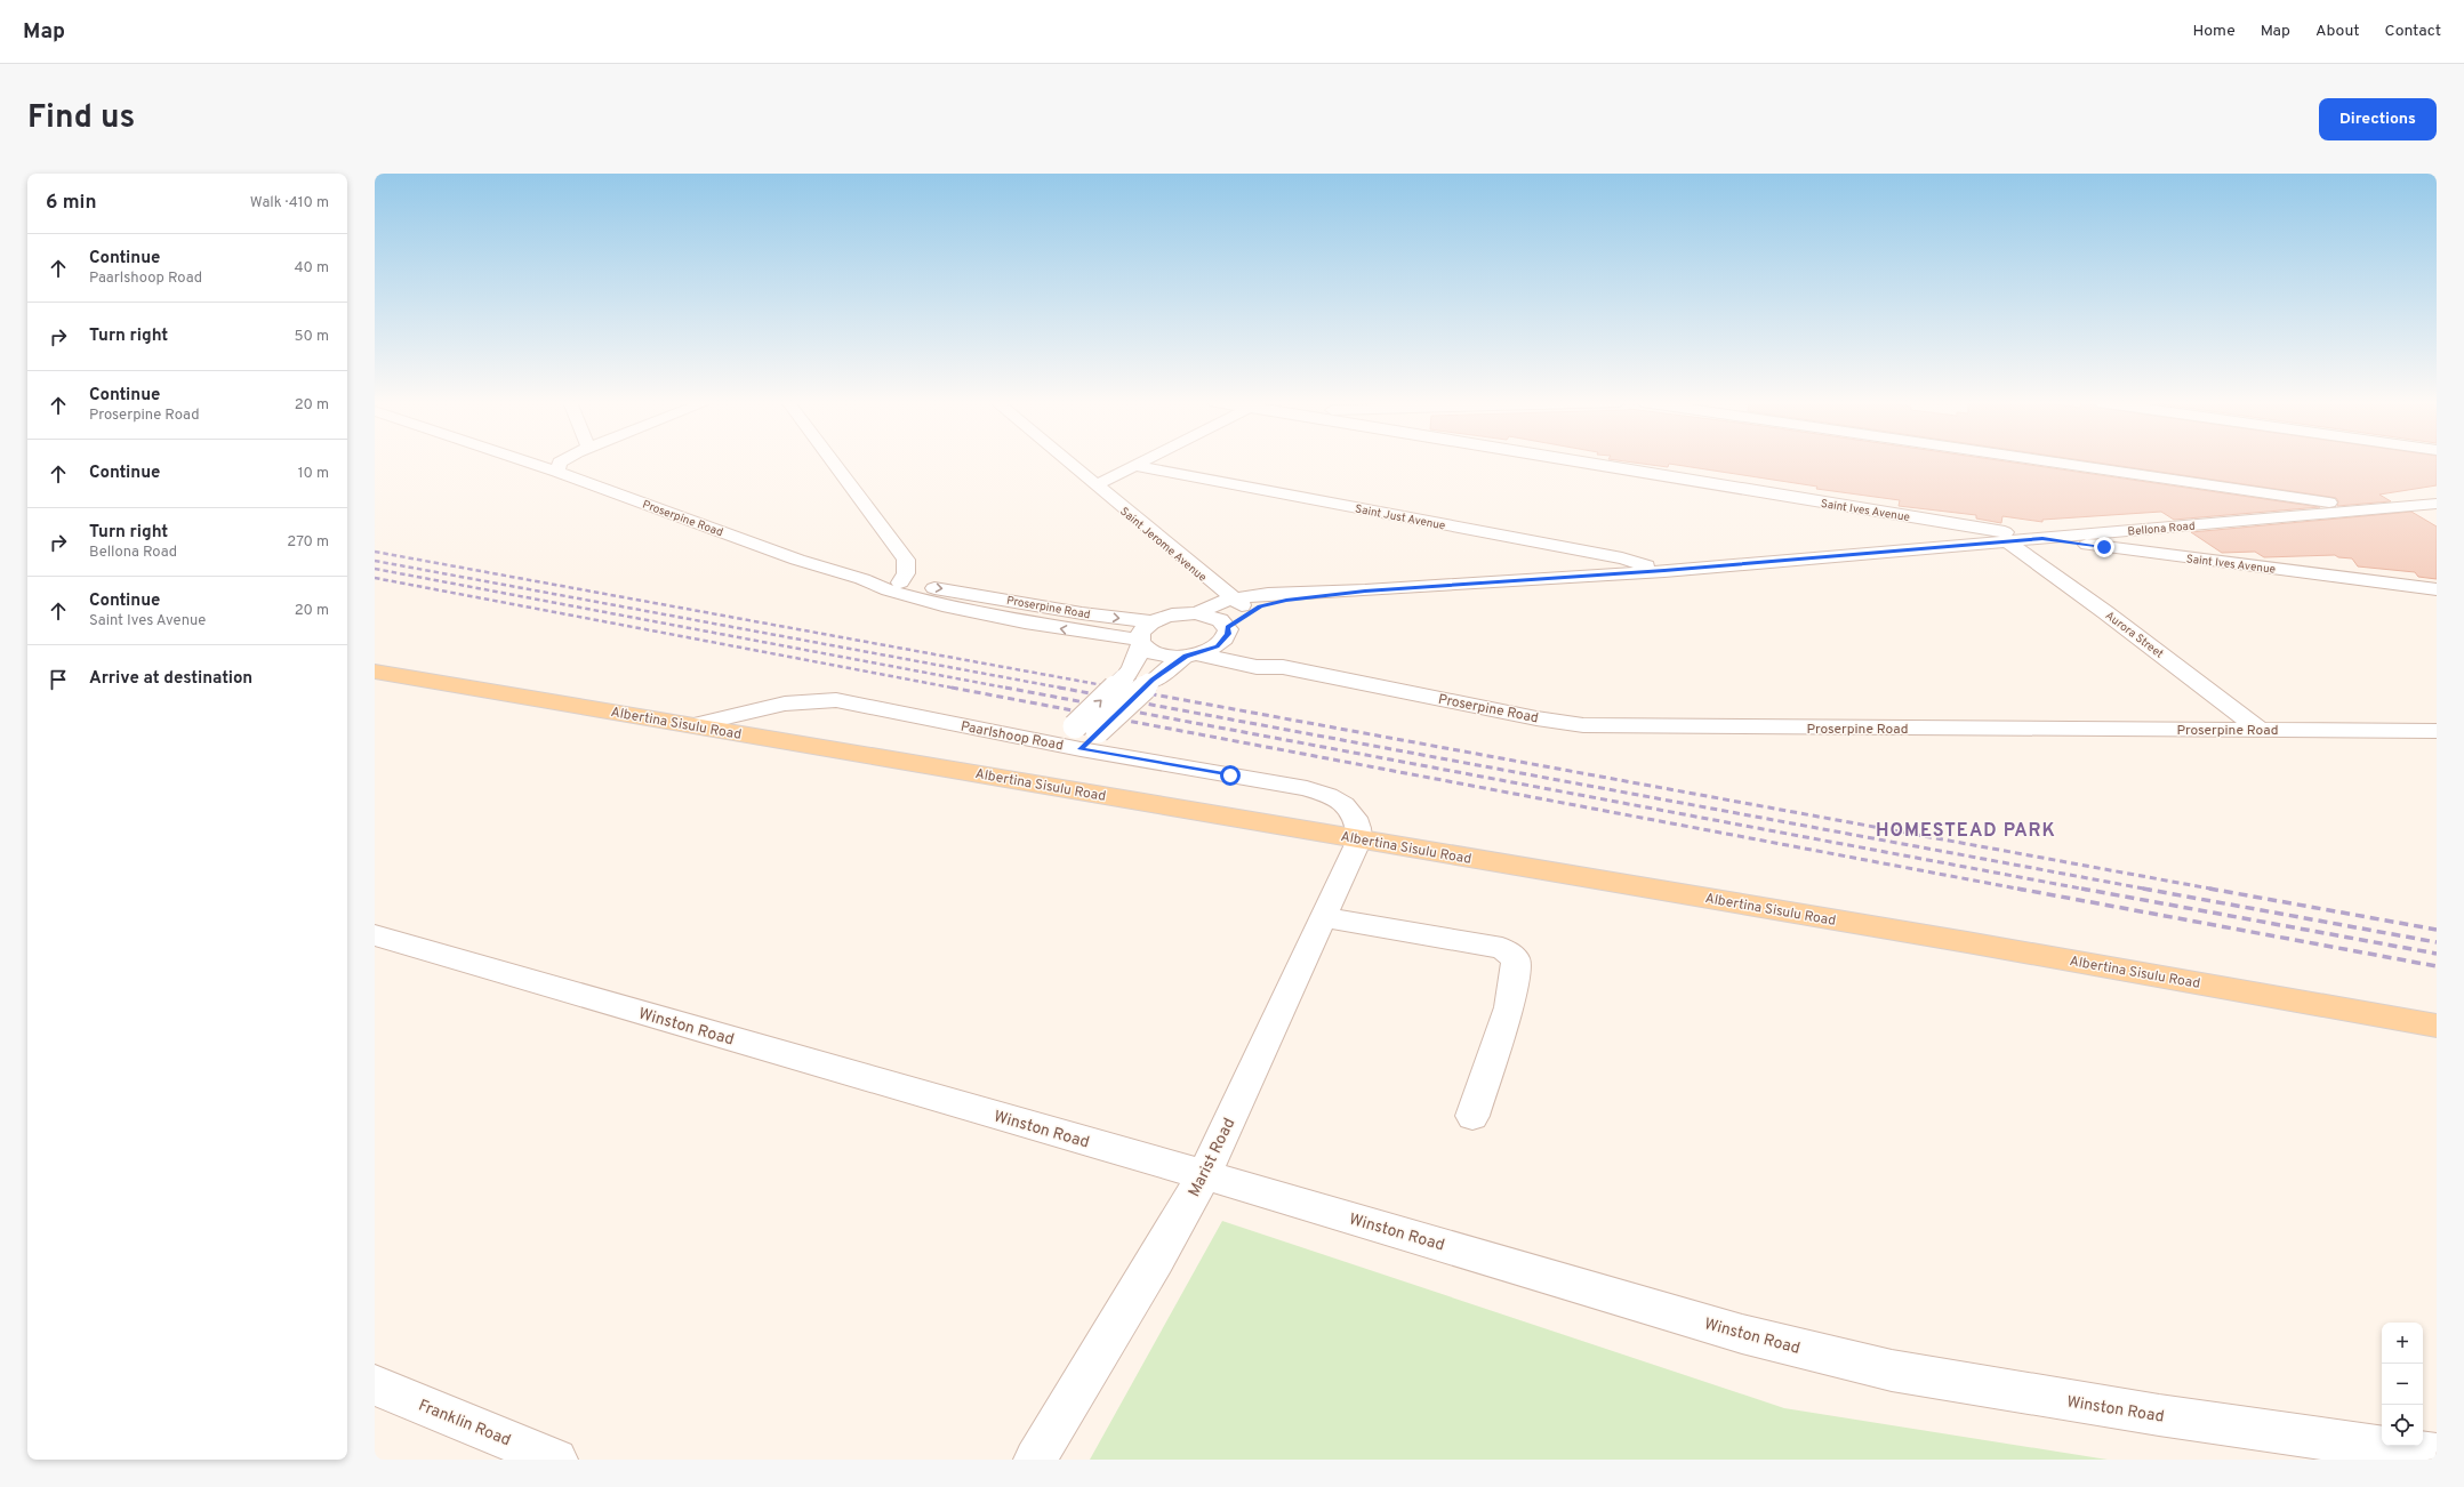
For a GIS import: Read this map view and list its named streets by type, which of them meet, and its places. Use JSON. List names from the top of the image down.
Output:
{
  "streets": {
    "main road": ["Albertina Sisulu Road"],
    "street": [
      "Saint Ives Avenue",
      "Saint Just Avenue",
      "Proserpine Road",
      "Bellona Road",
      "Saint Jerome Avenue",
      "Aurora Street",
      "Paarlshoop Road",
      "Winston Road",
      "Marist Road",
      "Franklin Road"
    ]
  },
  "crossings": [
    ["Saint Ives Avenue", "Bellona Road"],
    ["Saint Just Avenue", "Bellona Road"],
    ["Proserpine Road", "Bellona Road"],
    ["Proserpine Road", "Aurora Street"],
    ["Bellona Road", "Saint Jerome Avenue"],
    ["Bellona Road", "Aurora Street"],
    ["Albertina Sisulu Road", "Paarlshoop Road"],
    ["Albertina Sisulu Road", "Marist Road"],
    ["Paarlshoop Road", "Marist Road"],
    ["Winston Road", "Marist Road"]
  ],
  "districts": ["HOMESTEAD PARK"],
  "page": {
    "header": "Map",
    "nav": [
      "Home",
      "Map",
      "About",
      "Contact"
    ],
    "title": "Find us",
    "buttons": "Directions",
    "heading": ["6 min", "Walk · 410 m"],
    "list": [
      ["Continue", "Paarlshoop Road", "40 m"],
      ["Turn right", "50 m"],
      ["Continue", "Proserpine Road", "20 m"],
      ["Continue", "10 m"],
      ["Turn right", "Bellona Road", "270 m"],
      ["Continue", "Saint Ives Avenue", "20 m"],
      "Arrive at destination"
    ],
    "map_buttons": ["+", "−"]
  }
}
